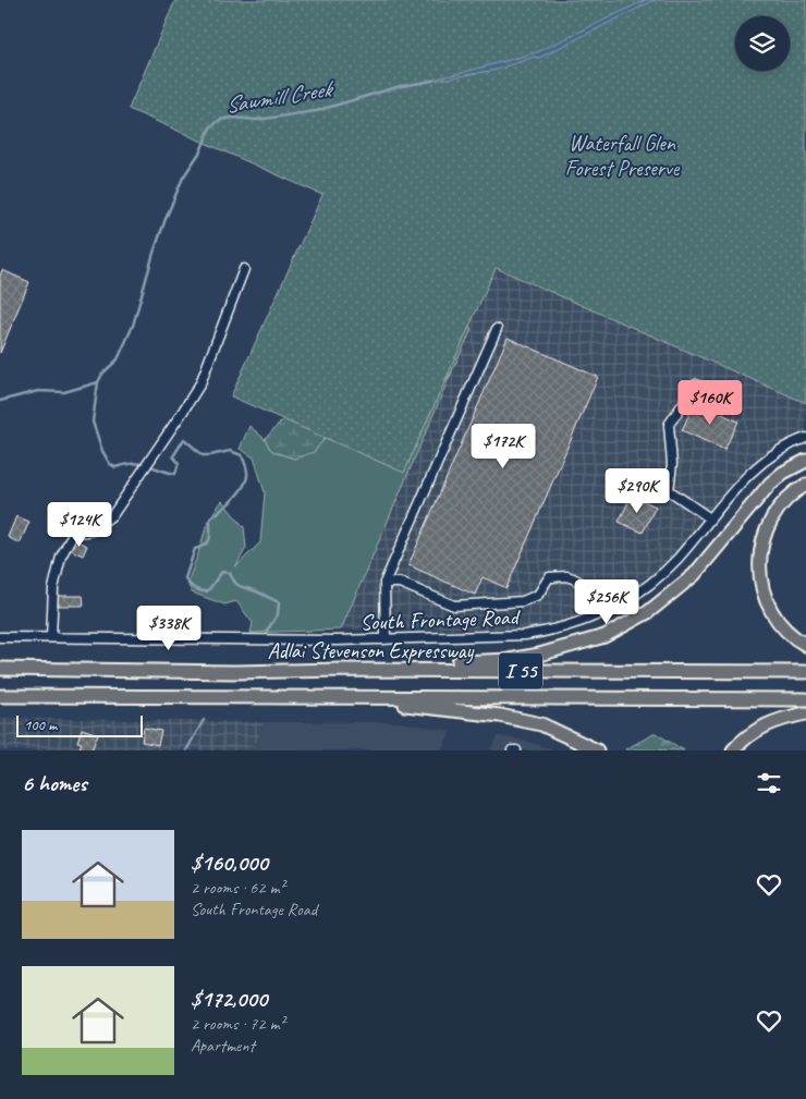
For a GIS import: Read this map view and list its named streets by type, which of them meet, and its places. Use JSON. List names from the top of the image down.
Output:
{
  "streets": {
    "highway": ["Adlai Stevenson Expressway", "I 55"],
    "street": ["South Frontage Road"]
  },
  "water": ["Sawmill Creek"],
  "parks": ["Waterfall Glen Forest Preserve"],
  "scale_bar": "100 m",
  "page": {
    "price": [
      "$160K",
      "$172K",
      "$290K",
      "$124K",
      "$256K",
      "$338K"
    ],
    "scale": "100 m",
    "heading": "6 homes",
    "list": [
      {
        "name": "$160,000",
        "note": "2 rooms · 62 m² · South Frontage Road"
      },
      {
        "name": "$172,000",
        "note": "2 rooms · 72 m² · Apartment"
      }
    ]
  }
}
